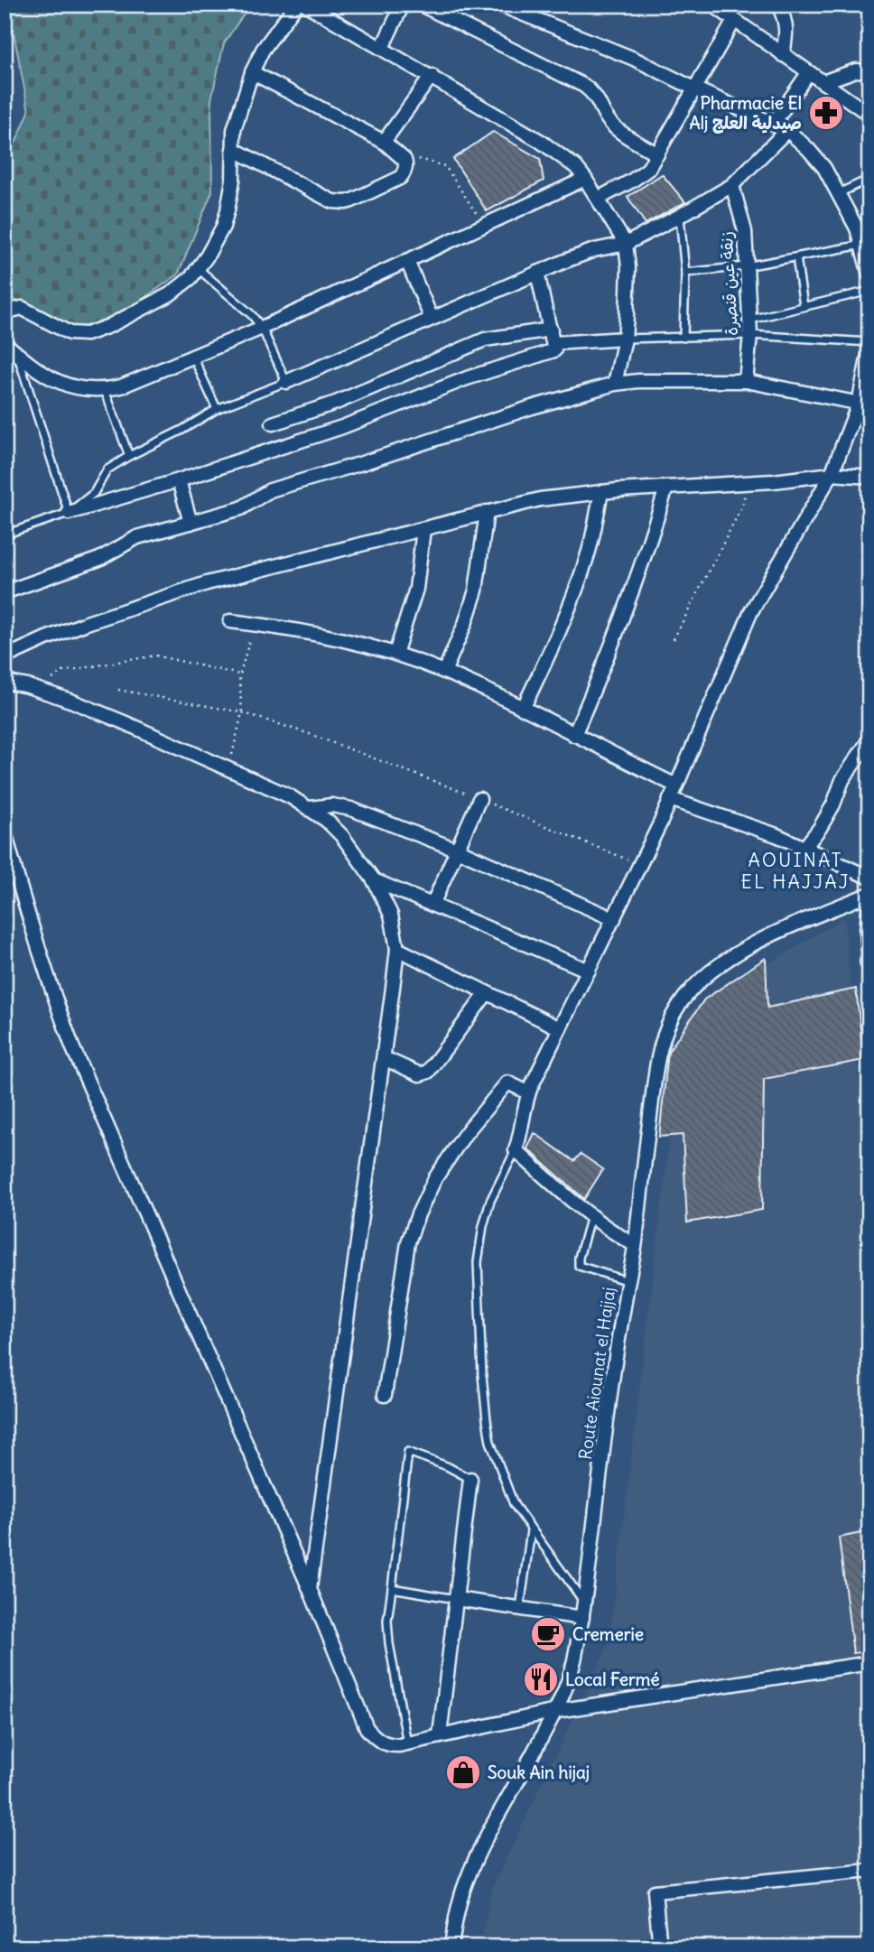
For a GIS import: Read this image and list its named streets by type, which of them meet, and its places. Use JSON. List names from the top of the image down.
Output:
{
  "streets": {
    "street": ["زنقة عين قنصرة", "Route Aiounat el Hajjaj"]
  },
  "districts": ["AOUINAT EL HAJJAJ"],
  "places": {
    "pharmacy": ["Pharmacie El Alj صيدلية العلج"],
    "cafe": ["Cremerie"],
    "restaurant": ["Local Fermé"],
    "shop": ["Souk Ain hijaj"]
  }
}
